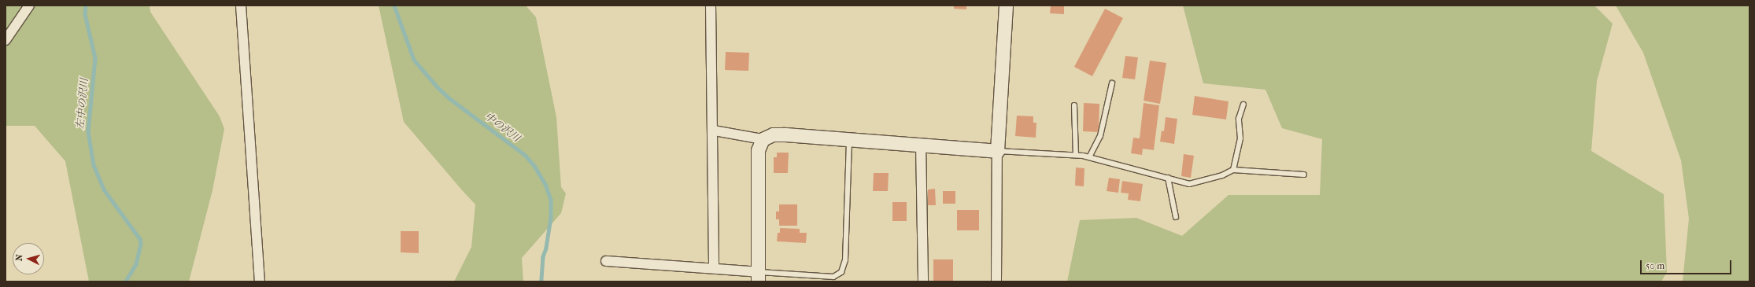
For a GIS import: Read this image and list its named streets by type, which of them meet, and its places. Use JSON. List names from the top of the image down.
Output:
{
  "water": ["左中の沢川", "中の沢川"],
  "scale_bar": "50 m",
  "north": "left"
}
